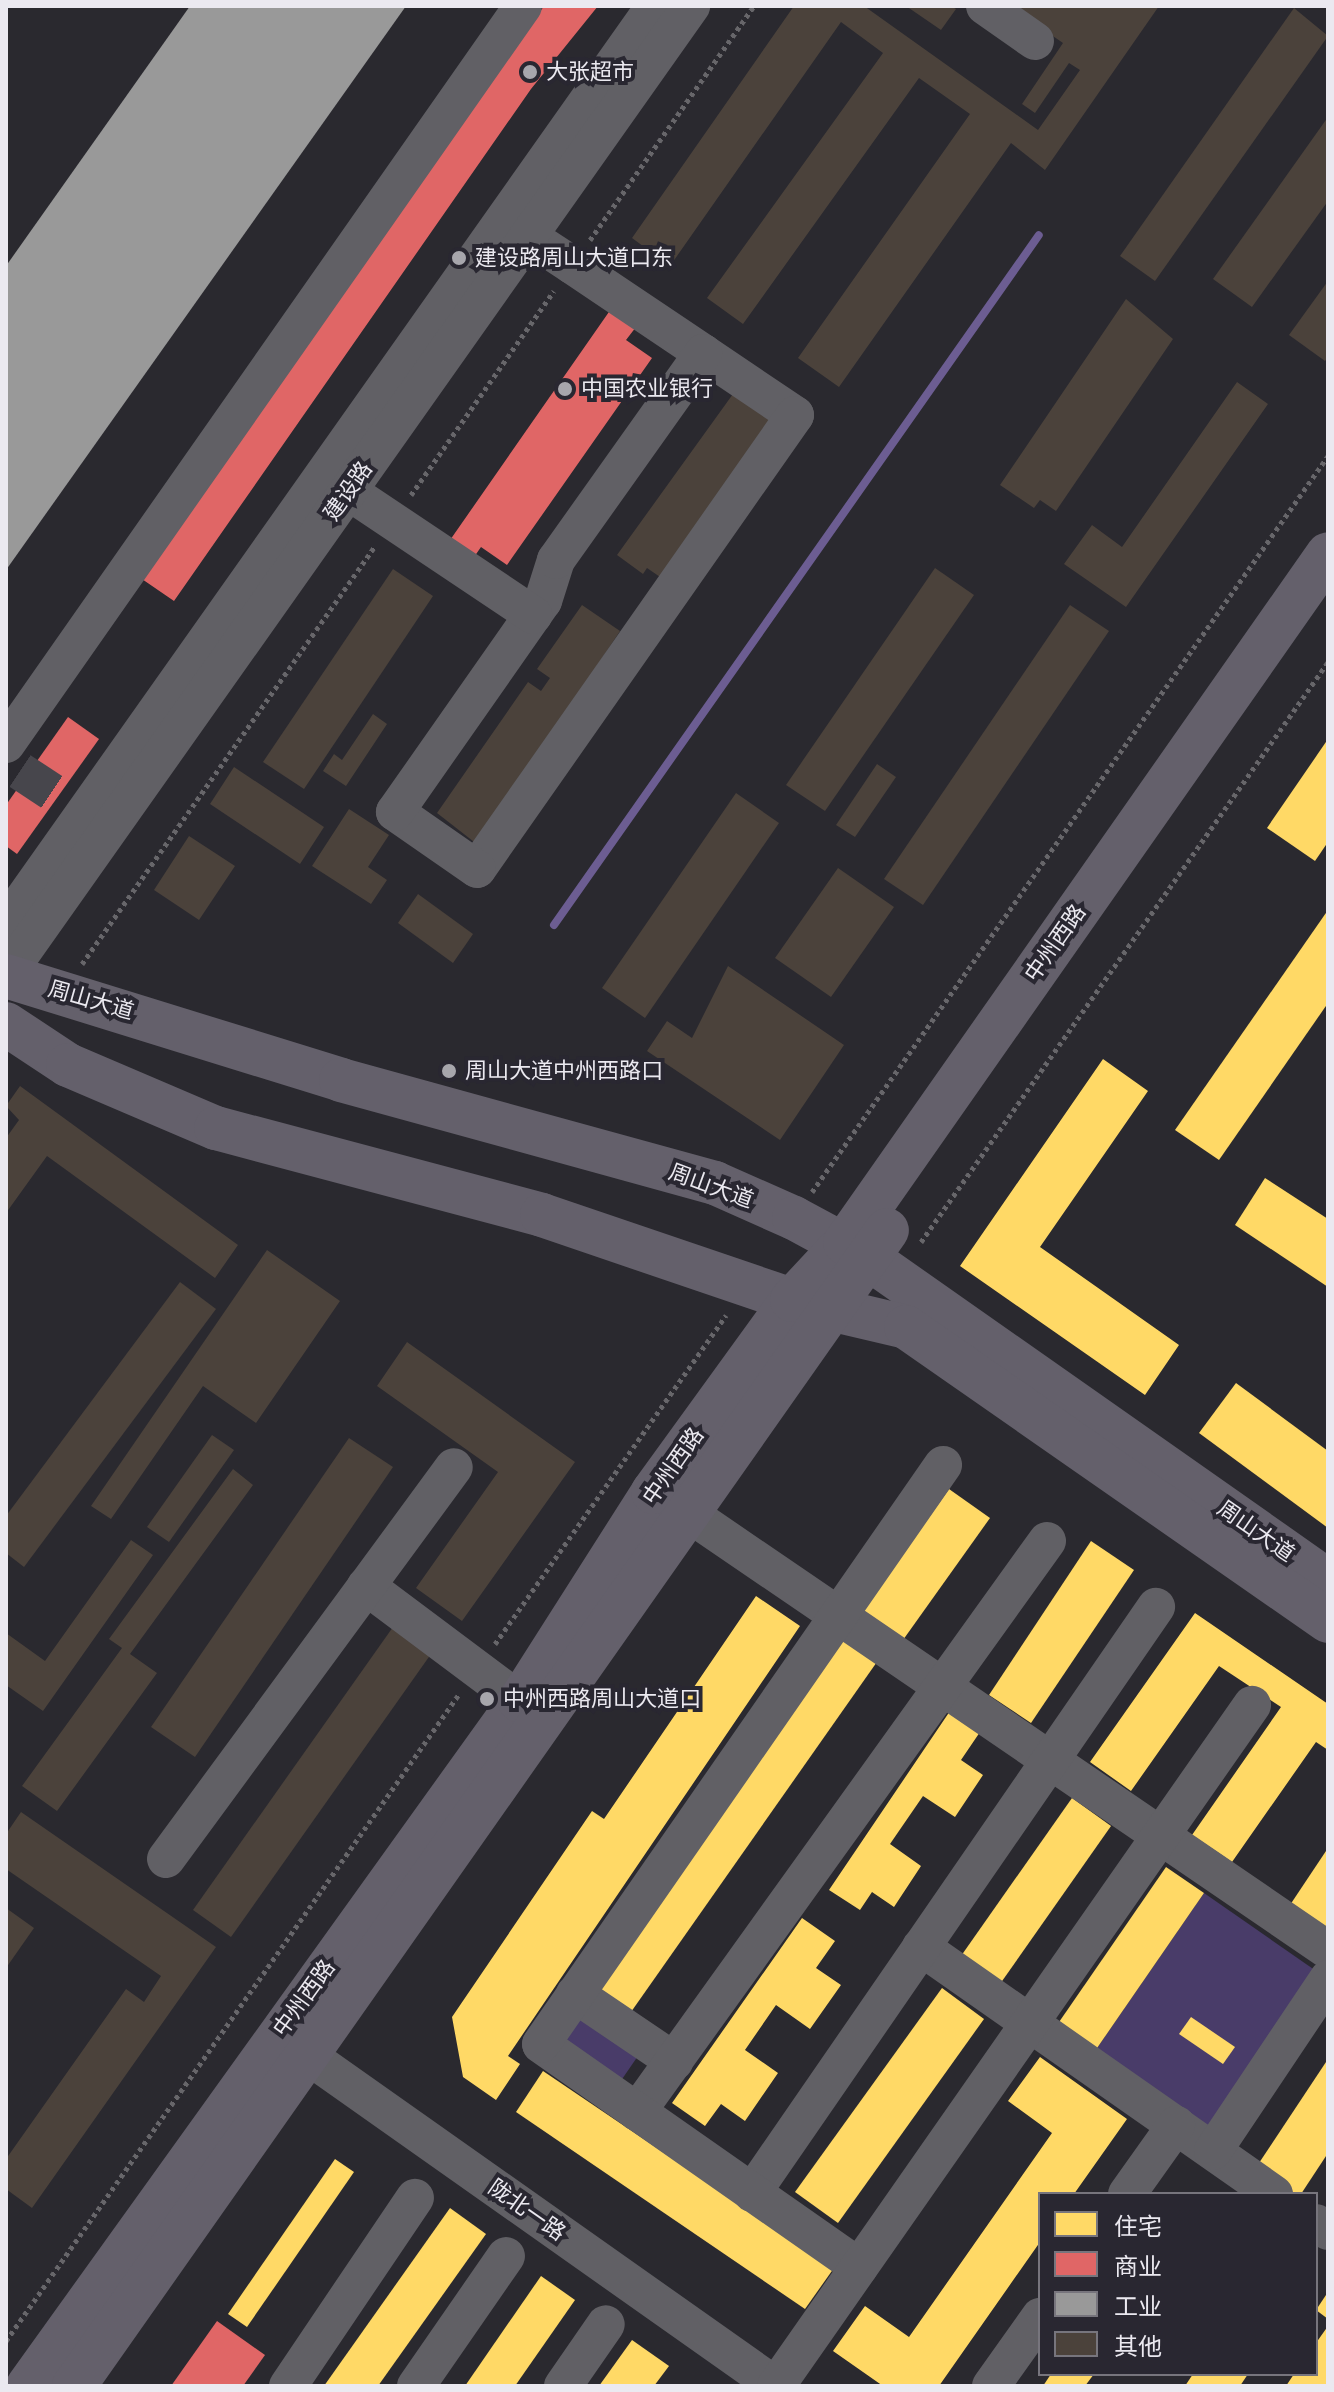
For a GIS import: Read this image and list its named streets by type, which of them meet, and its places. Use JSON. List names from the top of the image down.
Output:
{
  "streets": {
    "main road": ["中州西路", "周山大道"],
    "street": ["建设路", "陇北一路"]
  },
  "crossings": [
    ["建设路", "周山大道"],
    ["中州西路", "周山大道"],
    ["中州西路", "陇北一路"]
  ],
  "places": [
    "大张超市",
    "建设路周山大道口东",
    "中国农业银行",
    "周山大道中州西路口",
    "中州西路周山大道口"
  ],
  "legend": [
    "住宅",
    "商业",
    "工业",
    "其他"
  ]
}
